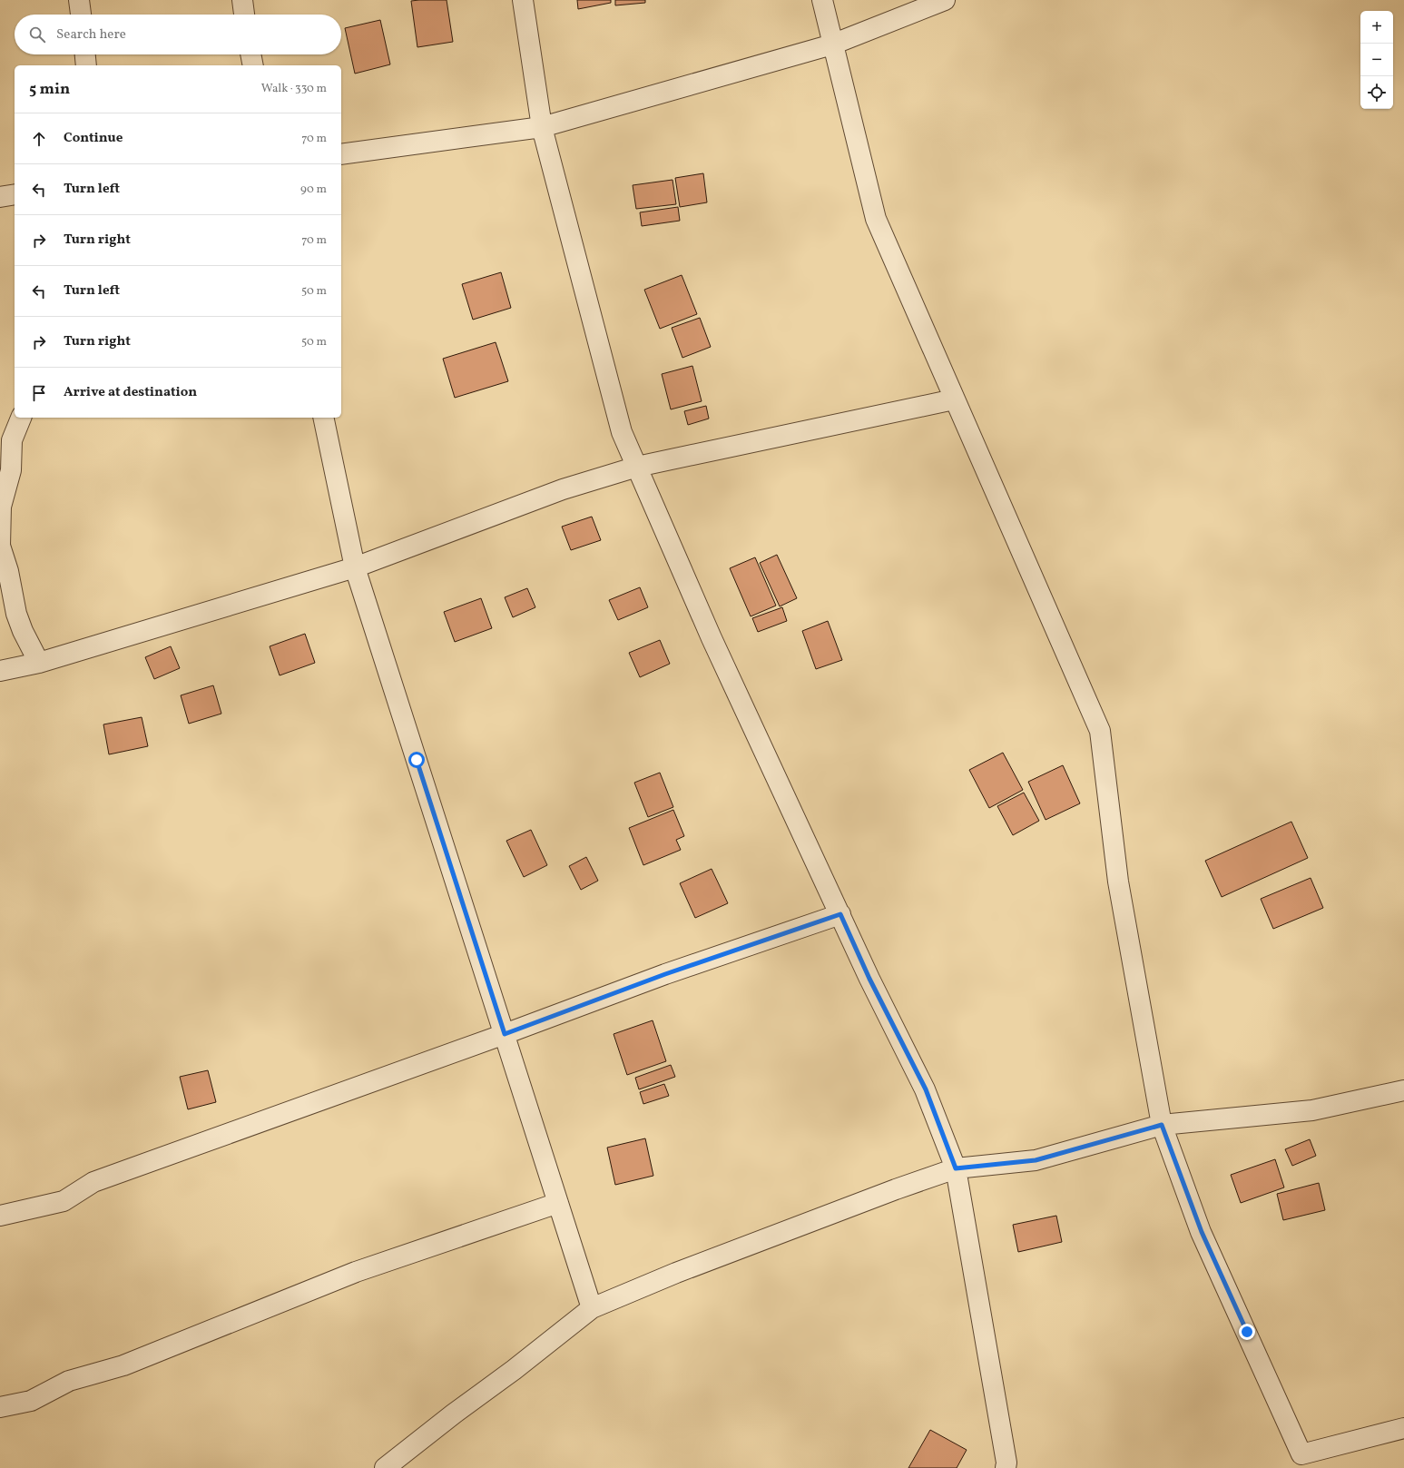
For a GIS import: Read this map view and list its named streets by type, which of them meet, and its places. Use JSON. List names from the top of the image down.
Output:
{
  "page": {
    "map_buttons": ["+", "−"],
    "search": "Search here",
    "heading": ["5 min", "Walk · 330 m"],
    "list": [
      ["Continue", "70 m"],
      ["Turn left", "90 m"],
      ["Turn right", "70 m"],
      ["Turn left", "50 m"],
      ["Turn right", "50 m"],
      "Arrive at destination"
    ]
  }
}
